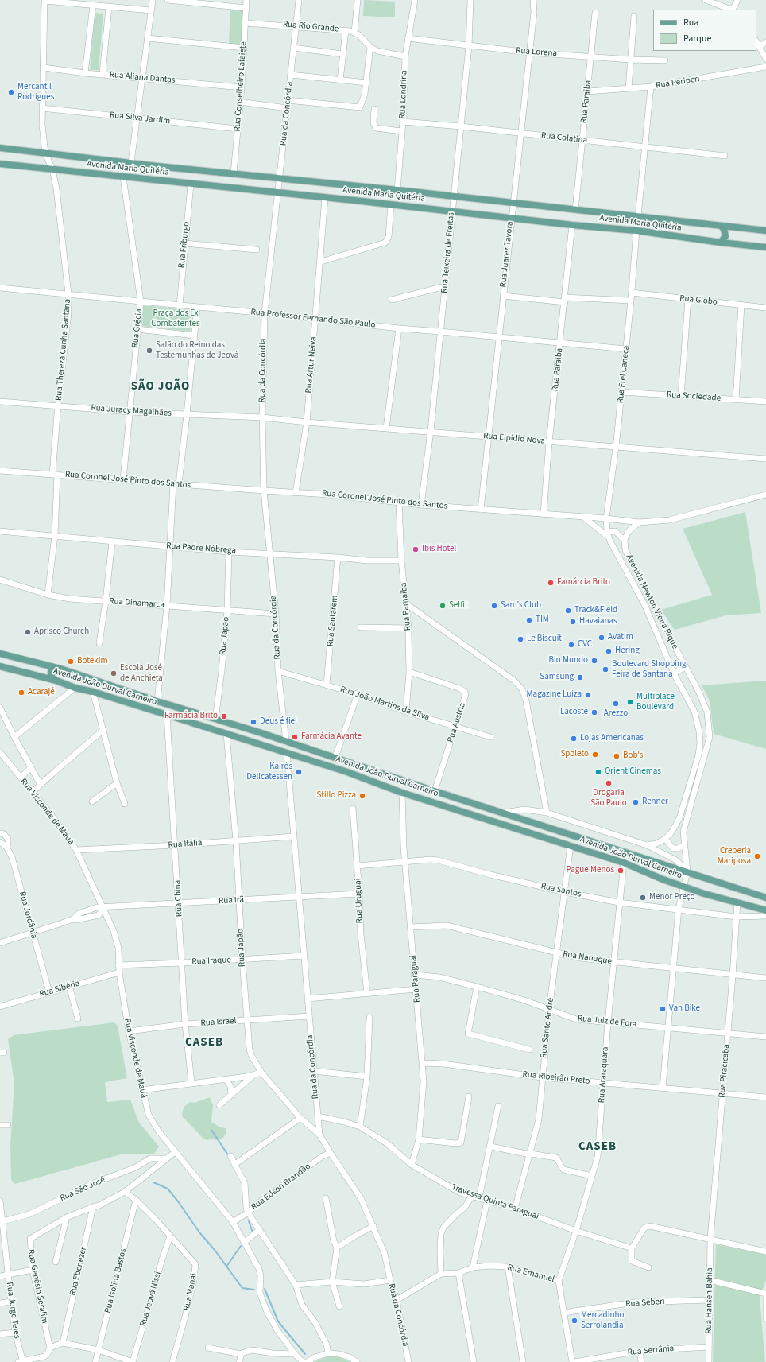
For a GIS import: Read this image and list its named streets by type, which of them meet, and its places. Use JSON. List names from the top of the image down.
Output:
{
  "streets": {
    "main road": ["Avenida Maria Quitéria", "Avenida João Durval Carneiro"],
    "street": [
      "Rua Rio Grande",
      "Rua Lorena",
      "Rua Aliana Dantas",
      "Rua Periperi",
      "Rua Conselheiro Lafaiete",
      "Rua Londrina",
      "Rua Paraiba",
      "Rua da Concórdia",
      "Rua Silva Jardim",
      "Rua Colatina",
      "Rua Friburgo",
      "Rua Teixeira de Freitas",
      "Rua Juarez Tavora",
      "Rua Globo",
      "Rua Professor Fernando São Paulo",
      "Rua Grécia",
      "Rua Thereza Cunha Santana",
      "Rua Artur Neiva",
      "Rua Frei Caneca",
      "Rua Sociedade",
      "Rua Juracy Magalhães",
      "Rua Elpídio Nova",
      "Rua Coronel José Pinto dos Santos",
      "Rua Padre Nóbrega",
      "Avenida Newton Vieira Rique",
      "Rua Dinamarca",
      "Rua Parnaiba",
      "Rua Santarem",
      "Rua Japão",
      "Rua João Martins da Silva",
      "Rua Austria",
      "Rua Visconde de Mauá",
      "Rua Itália",
      "Rua Santos",
      "Rua China",
      "Rua Irã",
      "Rua Uruguai",
      "Rua Jordânia",
      "Rua Nanuque",
      "Rua Iraque",
      "Rua Paraguai",
      "Rua Sibéria",
      "Rua Juiz de Fora",
      "Rua Israel",
      "Rua Santo André",
      "Rua Piracicaba",
      "Rua Araraquara",
      "Rua Ribeirão Preto",
      "Rua Edson Brandão",
      "Rua São José",
      "Travessa Quinta Paraguai",
      "Rua Ebenezer",
      "Rua Emanuel",
      "Rua Isolina Bastos",
      "Rua Genésio Serafim",
      "Rua Manai",
      "Rua Jeová Nissi",
      "Rua Hansen Bahia",
      "Rua Seberi",
      "Rua Jorge Teles",
      "Rua Serrânia"
    ]
  },
  "crossings": [
    ["Rua Rio Grande", "Rua Conselheiro Lafaiete"],
    ["Rua Rio Grande", "Rua Londrina"],
    ["Rua Rio Grande", "Rua da Concórdia"],
    ["Rua Lorena", "Rua Londrina"],
    ["Rua Lorena", "Rua Paraiba"],
    ["Rua Lorena", "Rua Teixeira de Freitas"],
    ["Rua Lorena", "Rua Juarez Tavora"],
    ["Rua Aliana Dantas", "Rua Conselheiro Lafaiete"],
    ["Rua Aliana Dantas", "Rua Thereza Cunha Santana"],
    ["Rua Periperi", "Rua Paraiba"],
    ["Rua Conselheiro Lafaiete", "Rua Silva Jardim"],
    ["Rua Conselheiro Lafaiete", "Avenida Maria Quitéria"],
    ["Rua Londrina", "Rua Colatina"],
    ["Rua Londrina", "Avenida Maria Quitéria"],
    ["Rua Paraiba", "Rua Colatina"],
    ["Rua Paraiba", "Avenida Maria Quitéria"],
    ["Rua Paraiba", "Rua Professor Fernando São Paulo"],
    ["Rua Paraiba", "Rua Elpídio Nova"],
    ["Rua Paraiba", "Rua Coronel José Pinto dos Santos"],
    ["Rua da Concórdia", "Avenida Maria Quitéria"],
    ["Rua da Concórdia", "Rua Professor Fernando São Paulo"],
    ["Rua da Concórdia", "Rua Juracy Magalhães"],
    ["Rua da Concórdia", "Rua Elpídio Nova"],
    ["Rua da Concórdia", "Rua Coronel José Pinto dos Santos"],
    ["Rua da Concórdia", "Rua Padre Nóbrega"],
    ["Rua da Concórdia", "Rua Dinamarca"],
    ["Rua da Concórdia", "Rua Japão"],
    ["Rua da Concórdia", "Avenida João Durval Carneiro"],
    ["Rua da Concórdia", "Rua João Martins da Silva"],
    ["Rua da Concórdia", "Rua Itália"],
    ["Rua da Concórdia", "Rua Irã"],
    ["Rua da Concórdia", "Rua Iraque"],
    ["Rua da Concórdia", "Rua Israel"],
    ["Rua da Concórdia", "Rua Edson Brandão"],
    ["Rua da Concórdia", "Travessa Quinta Paraguai"],
    ["Rua da Concórdia", "Rua Emanuel"],
    ["Rua Silva Jardim", "Rua Thereza Cunha Santana"],
    ["Rua Colatina", "Rua Teixeira de Freitas"],
    ["Rua Colatina", "Rua Juarez Tavora"],
    ["Avenida Maria Quitéria", "Rua Friburgo"],
    ["Avenida Maria Quitéria", "Rua Teixeira de Freitas"],
    ["Avenida Maria Quitéria", "Rua Juarez Tavora"],
    ["Avenida Maria Quitéria", "Rua Grécia"],
    ["Avenida Maria Quitéria", "Rua Thereza Cunha Santana"],
    ["Avenida Maria Quitéria", "Rua Artur Neiva"],
    ["Avenida Maria Quitéria", "Rua Frei Caneca"],
    ["Rua Friburgo", "Rua Professor Fernando São Paulo"],
    ["Rua Teixeira de Freitas", "Rua Professor Fernando São Paulo"],
    ["Rua Teixeira de Freitas", "Rua Elpídio Nova"],
    ["Rua Teixeira de Freitas", "Rua Coronel José Pinto dos Santos"],
    ["Rua Juarez Tavora", "Rua Professor Fernando São Paulo"],
    ["Rua Juarez Tavora", "Rua Elpídio Nova"],
    ["Rua Juarez Tavora", "Rua Coronel José Pinto dos Santos"],
    ["Rua Globo", "Rua Frei Caneca"],
    ["Rua Professor Fernando São Paulo", "Rua Grécia"],
    ["Rua Professor Fernando São Paulo", "Rua Thereza Cunha Santana"],
    ["Rua Professor Fernando São Paulo", "Rua Artur Neiva"],
    ["Rua Professor Fernando São Paulo", "Rua Frei Caneca"],
    ["Rua Grécia", "Rua Juracy Magalhães"],
    ["Rua Grécia", "Rua Coronel José Pinto dos Santos"],
    ["Rua Thereza Cunha Santana", "Rua Juracy Magalhães"],
    ["Rua Thereza Cunha Santana", "Rua Coronel José Pinto dos Santos"],
    ["Rua Thereza Cunha Santana", "Rua Padre Nóbrega"],
    ["Rua Thereza Cunha Santana", "Rua Dinamarca"],
    ["Rua Artur Neiva", "Rua Elpídio Nova"],
    ["Rua Artur Neiva", "Rua Coronel José Pinto dos Santos"],
    ["Rua Frei Caneca", "Rua Sociedade"],
    ["Rua Frei Caneca", "Rua Elpídio Nova"],
    ["Rua Frei Caneca", "Rua Coronel José Pinto dos Santos"],
    ["Rua Frei Caneca", "Avenida Newton Vieira Rique"],
    ["Rua Juracy Magalhães", "Rua Elpídio Nova"],
    ["Rua Coronel José Pinto dos Santos", "Avenida Newton Vieira Rique"],
    ["Rua Coronel José Pinto dos Santos", "Rua Parnaiba"],
    ["Rua Padre Nóbrega", "Rua Parnaiba"],
    ["Rua Padre Nóbrega", "Rua Santarem"],
    ["Rua Padre Nóbrega", "Rua Japão"],
    ["Avenida Newton Vieira Rique", "Avenida João Durval Carneiro"],
    ["Avenida Newton Vieira Rique", "Rua Santos"],
    ["Avenida Newton Vieira Rique", "Rua Nanuque"],
    ["Avenida Newton Vieira Rique", "Rua Juiz de Fora"],
    ["Avenida Newton Vieira Rique", "Rua Ribeirão Preto"],
    ["Rua Dinamarca", "Rua Japão"],
    ["Rua Parnaiba", "Rua João Martins da Silva"],
    ["Rua Parnaiba", "Rua Austria"],
    ["Rua Santarem", "Rua João Martins da Silva"],
    ["Rua Japão", "Avenida João Durval Carneiro"],
    ["Rua Japão", "Rua Itália"],
    ["Rua Japão", "Rua Irã"],
    ["Rua Japão", "Rua Iraque"],
    ["Rua Japão", "Rua Israel"],
    ["Avenida João Durval Carneiro", "Rua Austria"],
    ["Avenida João Durval Carneiro", "Rua China"],
    ["Avenida João Durval Carneiro", "Rua Paraguai"],
    ["Avenida João Durval Carneiro", "Rua Santo André"],
    ["Avenida João Durval Carneiro", "Rua Piracicaba"],
    ["Avenida João Durval Carneiro", "Rua Araraquara"],
    ["Rua João Martins da Silva", "Rua Austria"],
    ["Rua Visconde de Mauá", "Rua Itália"],
    ["Rua Visconde de Mauá", "Rua Irã"],
    ["Rua Visconde de Mauá", "Rua Iraque"],
    ["Rua Visconde de Mauá", "Rua Sibéria"],
    ["Rua Visconde de Mauá", "Rua Israel"],
    ["Rua Visconde de Mauá", "Rua Edson Brandão"],
    ["Rua Itália", "Rua China"],
    ["Rua Santos", "Rua Uruguai"],
    ["Rua Santos", "Rua Paraguai"],
    ["Rua Santos", "Rua Santo André"],
    ["Rua Santos", "Rua Piracicaba"],
    ["Rua Santos", "Rua Araraquara"],
    ["Rua China", "Rua Irã"],
    ["Rua China", "Rua Iraque"],
    ["Rua China", "Rua Israel"],
    ["Rua Irã", "Rua Uruguai"],
    ["Rua Irã", "Rua Jordânia"],
    ["Rua Jordânia", "Rua Sibéria"],
    ["Rua Nanuque", "Rua Paraguai"],
    ["Rua Nanuque", "Rua Santo André"],
    ["Rua Nanuque", "Rua Piracicaba"],
    ["Rua Nanuque", "Rua Araraquara"],
    ["Rua Paraguai", "Rua Juiz de Fora"],
    ["Rua Paraguai", "Rua Ribeirão Preto"],
    ["Rua Paraguai", "Travessa Quinta Paraguai"],
    ["Rua Juiz de Fora", "Rua Santo André"],
    ["Rua Juiz de Fora", "Rua Piracicaba"],
    ["Rua Juiz de Fora", "Rua Araraquara"],
    ["Rua Santo André", "Rua Ribeirão Preto"],
    ["Rua Santo André", "Travessa Quinta Paraguai"],
    ["Rua Piracicaba", "Rua Ribeirão Preto"],
    ["Rua Piracicaba", "Rua Hansen Bahia"],
    ["Rua Araraquara", "Rua Ribeirão Preto"],
    ["Rua Araraquara", "Travessa Quinta Paraguai"],
    ["Rua Araraquara", "Rua Emanuel"],
    ["Rua São José", "Rua Jorge Teles"],
    ["Rua Ebenezer", "Rua Genésio Serafim"],
    ["Rua Isolina Bastos", "Rua Manai"],
    ["Rua Manai", "Rua Jeová Nissi"],
    ["Rua Hansen Bahia", "Rua Seberi"],
    ["Rua Hansen Bahia", "Rua Serrânia"]
  ],
  "districts": ["SÃO JOÃO", "CASEB", "CASEB"],
  "parks": ["Praça dos Ex Combatentes"],
  "places": [
    "Mercantil Rodrigues",
    "Salão do Reino das Testemunhas de Jeová",
    "Ibis Hotel",
    "Famárcia Brito",
    "Selfit",
    "Sam's Club",
    "Track&Field",
    "TIM",
    "Havaianas",
    "Aprisco Church",
    "Avatim",
    "Le Biscuit",
    "CVC",
    "Hering",
    "Bio Mundo",
    "Botekim",
    "Boulevard Shopping Feira de Santana",
    "Escola José de Anchieta",
    "Samsung",
    "Acarajé",
    "Magazine Luiza",
    "Multiplace Boulevard",
    "Arezzo",
    "Lacoste",
    "Farmácia Brito",
    "Deus é fiel",
    "Farmácia Avante",
    "Lojas Americanas",
    "Spoleto",
    "Bob's",
    "Kairós Delicatessen",
    "Orient Cinemas",
    "Drogaria São Paulo",
    "Stillo Pizza",
    "Renner",
    "Creperia Mariposa",
    "Pague Menos",
    "Menor Preço",
    "Van Bike",
    "Mercadinho Serrolandia"
  ],
  "legend": ["Rua", "Parque"]
}
